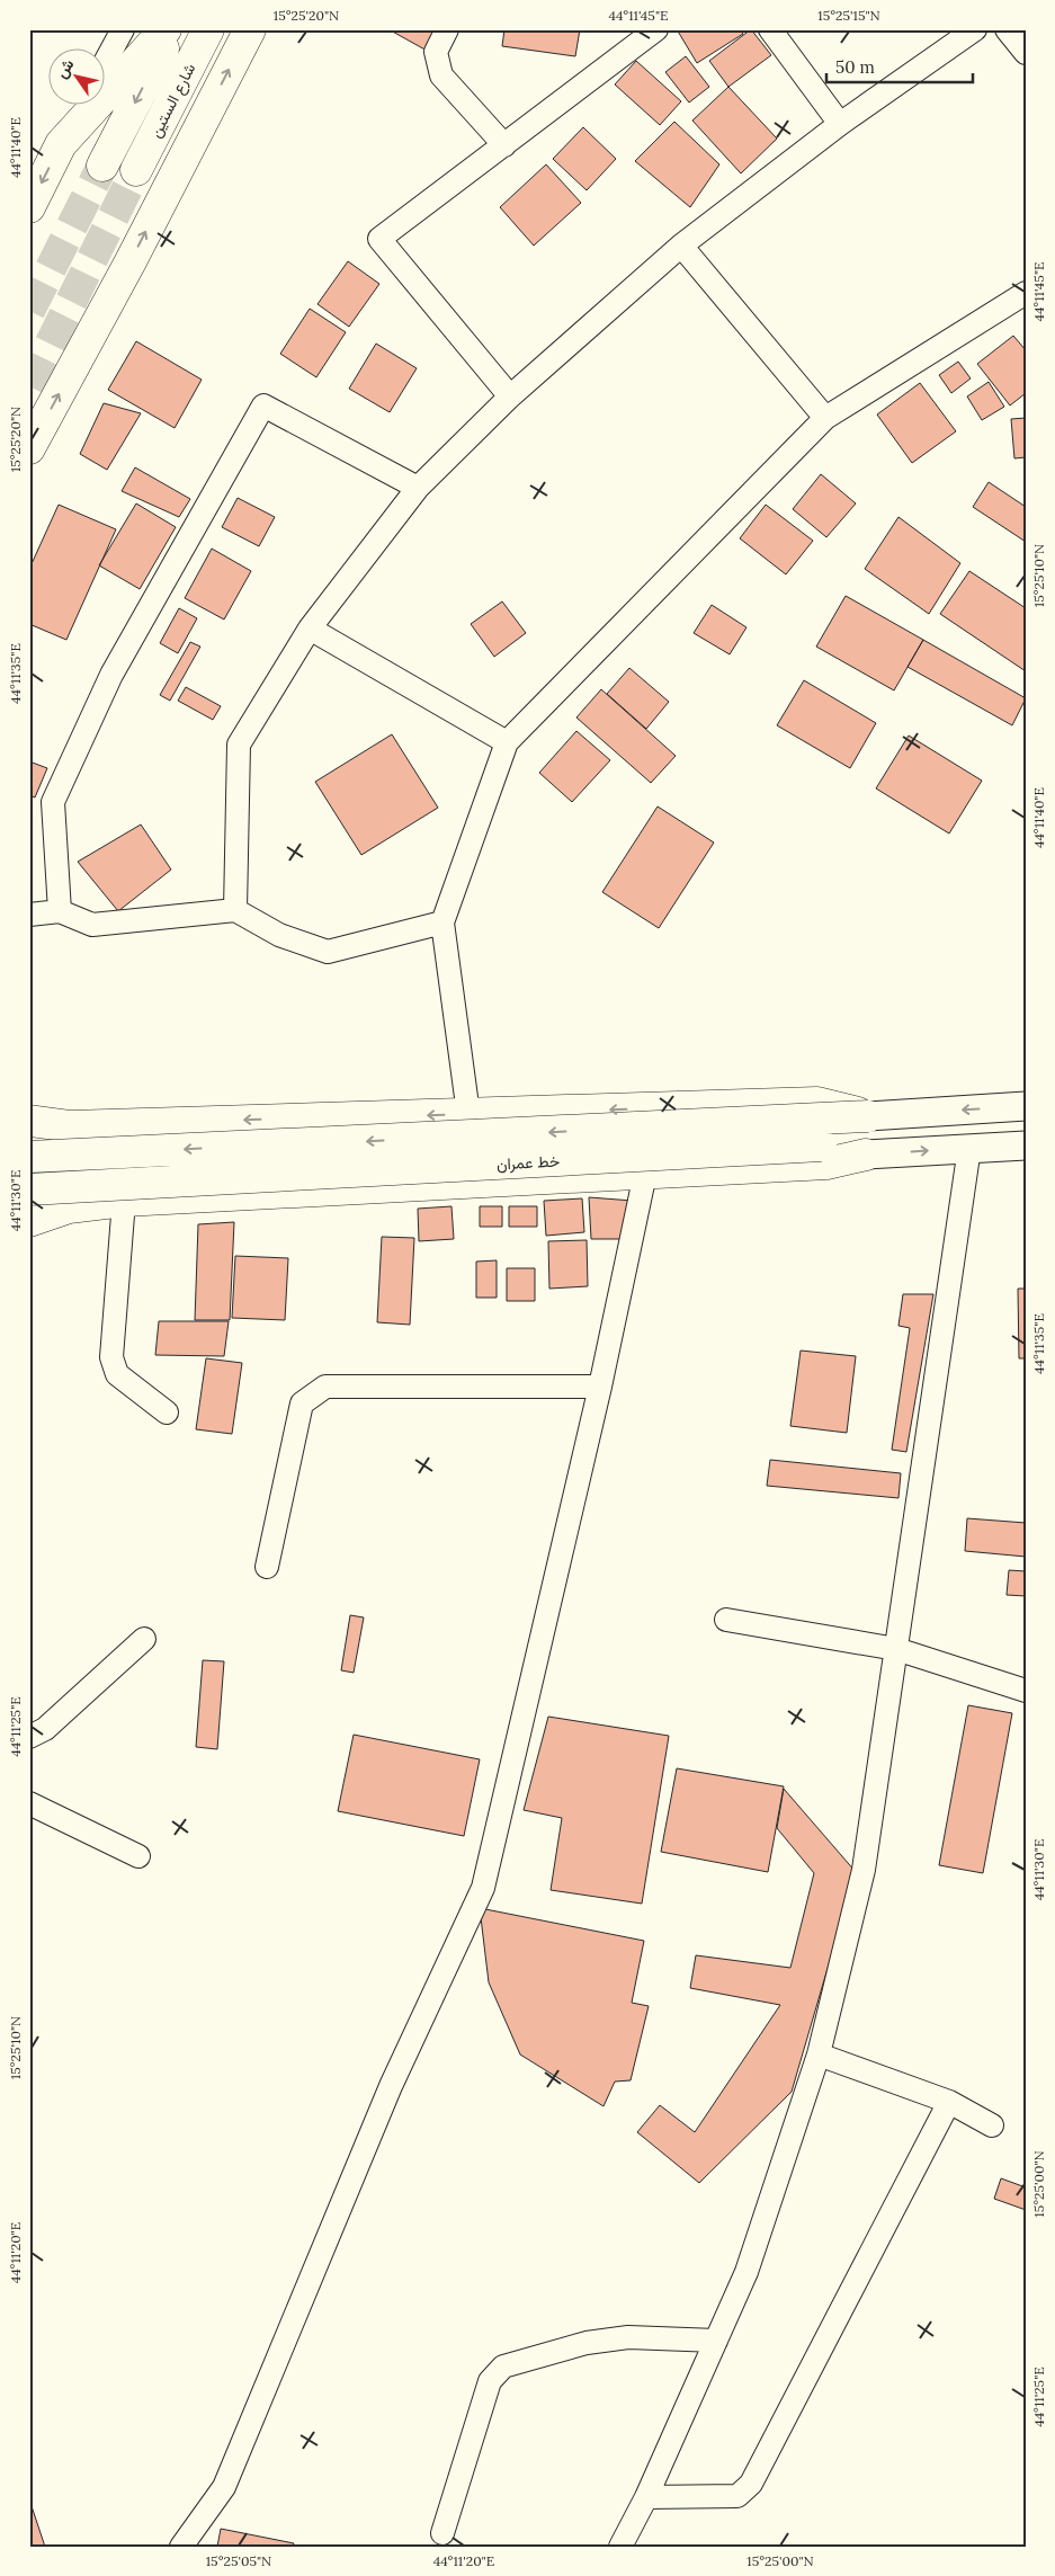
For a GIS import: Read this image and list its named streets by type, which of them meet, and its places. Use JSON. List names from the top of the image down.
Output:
{
  "streets": {
    "highway": ["شارع الستين", "خط عمران"]
  },
  "one_way": ["خط عمران"],
  "scale_bar": "50 m",
  "north": "top left",
  "coordinates": [
    "15°25'20\"N",
    "44°11'45\"E",
    "15°25'15\"N",
    "44°11'40\"E",
    "15°25'10\"N",
    "44°11'35\"E",
    "44°11'30\"E",
    "44°11'25\"E",
    "15°25'00\"N",
    "44°11'20\"E",
    "15°25'05\"N"
  ]
}
